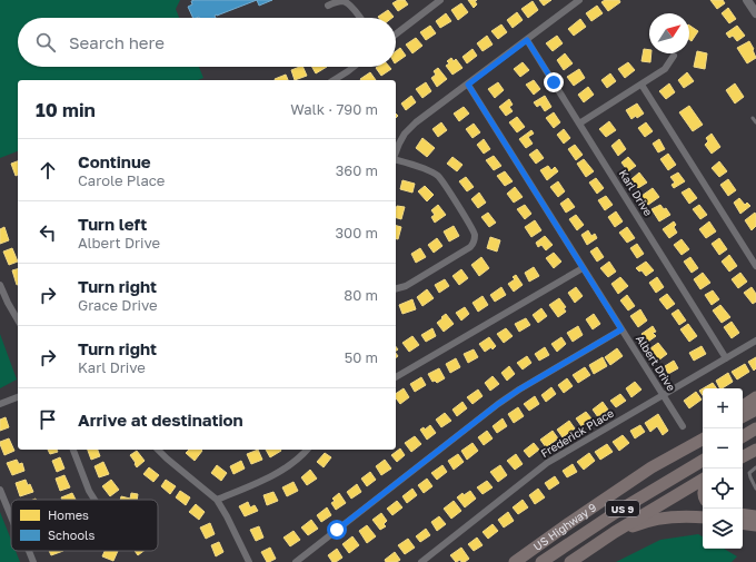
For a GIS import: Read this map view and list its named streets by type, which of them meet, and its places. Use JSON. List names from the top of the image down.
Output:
{
  "streets": {
    "highway": ["US 9", "US Highway 9"],
    "street": ["Karl Drive", "Albert Drive", "Frederick Place"]
  },
  "crossings": [
    ["Karl Drive", "Frederick Place"],
    ["Albert Drive", "Frederick Place"]
  ],
  "legend": ["Homes", "Schools"],
  "north": "top right",
  "page": {
    "search": "Search here",
    "heading": ["10 min", "Walk · 790 m"],
    "list": [
      ["Continue", "Carole Place", "360 m"],
      ["Turn left", "Albert Drive", "300 m"],
      ["Turn right", "Grace Drive", "80 m"],
      ["Turn right", "Karl Drive", "50 m"],
      "Arrive at destination"
    ],
    "map_buttons": ["+", "−"]
  }
}
